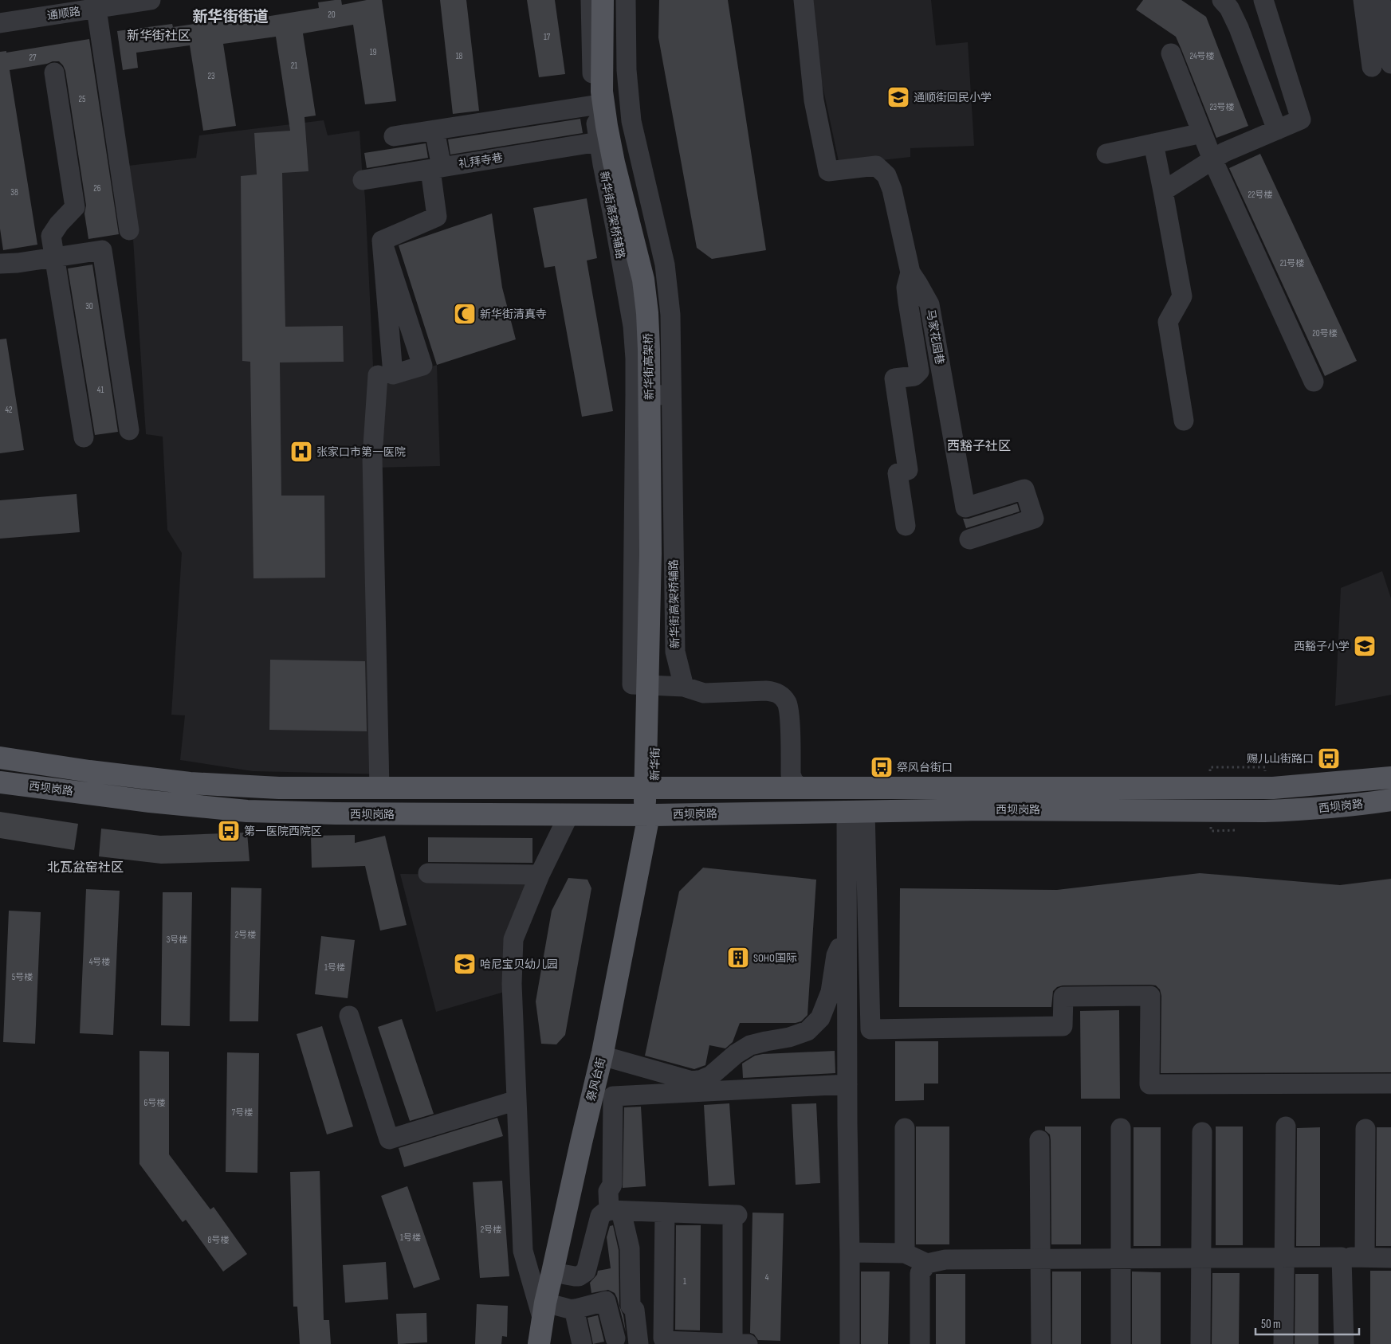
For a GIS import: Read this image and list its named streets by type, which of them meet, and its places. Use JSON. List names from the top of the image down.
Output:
{
  "streets": {
    "main road": [
      "新华街高架桥",
      "新华街",
      "西坝岗路",
      "祭风台街"
    ],
    "street": [
      "通顺路",
      "礼拜寺巷",
      "新华街高架桥辅路",
      "马家花园巷"
    ]
  },
  "crossings": [
    ["礼拜寺巷", "新华街高架桥辅路"],
    ["新华街高架桥", "新华街"],
    ["新华街", "西坝岗路"],
    ["新华街", "祭风台街"],
    ["西坝岗路", "祭风台街"]
  ],
  "districts": [
    "新华街街道",
    "新华街社区",
    "西豁子社区",
    "北瓦盆窑社区"
  ],
  "places": {
    "school or university": ["通顺街回民小学", "西豁子小学", "哈尼宝贝幼儿园"],
    "mosque": ["新华街清真寺"],
    "hospital": ["张家口市第一医院"],
    "bus stop": ["赐儿山街路口", "祭风台街口", "第一医院西院区"],
    "building": ["SOHO国际"]
  },
  "house_numbers": [
    "20",
    "17",
    "19",
    "18",
    "24号楼",
    "27",
    "21",
    "23",
    "25",
    "23号楼",
    "26",
    "38",
    "22号楼",
    "21号楼",
    "30",
    "20号楼",
    "41",
    "42",
    "2号楼",
    "3号楼",
    "4号楼",
    "1号楼",
    "5号楼",
    "6号楼",
    "7号楼",
    "2号楼",
    "1号楼",
    "8号楼",
    "4",
    "1"
  ],
  "scale_bar": "50 m"
}
